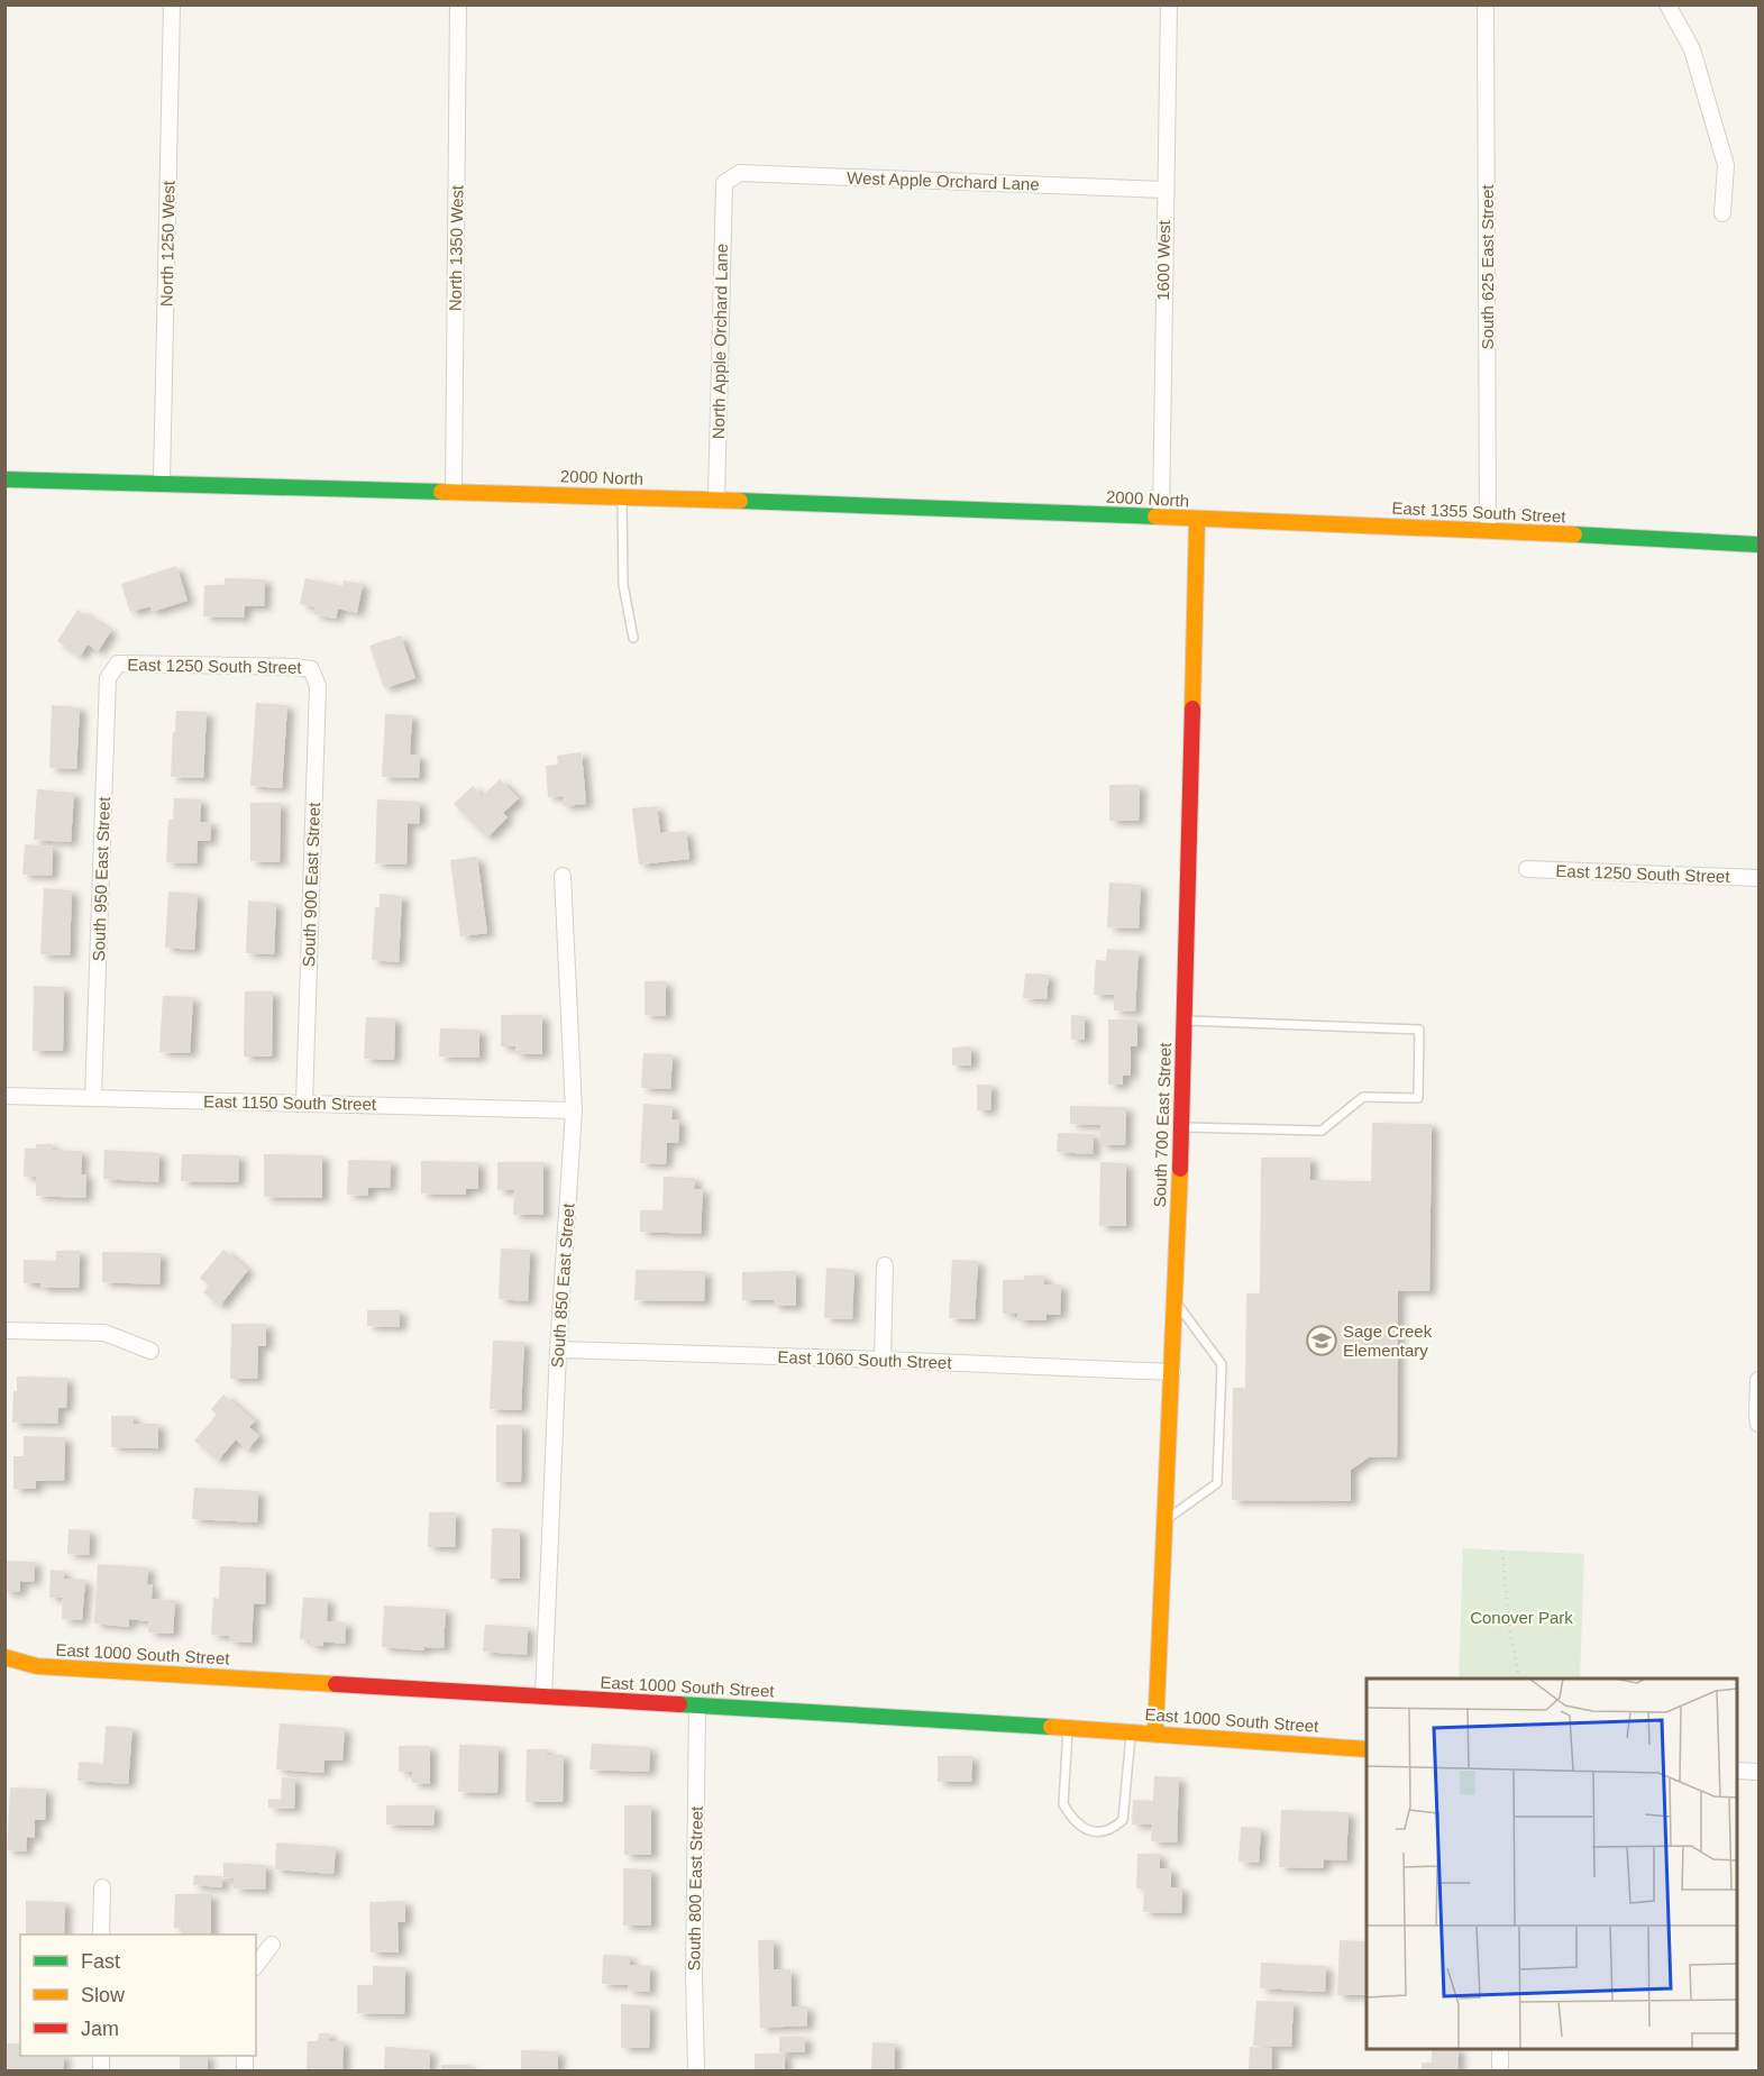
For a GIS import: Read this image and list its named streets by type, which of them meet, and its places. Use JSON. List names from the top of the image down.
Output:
{
  "streets": {
    "street": [
      "West Apple Orchard Lane",
      "North 1250 West",
      "North 1350 West",
      "1600 West",
      "South 625 East Street",
      "North Apple Orchard Lane",
      "2000 North",
      "East 1355 South Street",
      "East 1250 South Street",
      "South 950 East Street",
      "South 900 East Street",
      "East 1150 South Street",
      "South 700 East Street",
      "South 850 East Street",
      "East 1060 South Street",
      "East 1000 South Street",
      "South 800 East Street"
    ]
  },
  "crossings": [
    ["West Apple Orchard Lane", "1600 West"],
    ["West Apple Orchard Lane", "North Apple Orchard Lane"],
    ["North 1250 West", "2000 North"],
    ["North 1350 West", "2000 North"],
    ["1600 West", "2000 North"],
    ["South 625 East Street", "East 1355 South Street"],
    ["North Apple Orchard Lane", "2000 North"],
    ["2000 North", "East 1355 South Street"],
    ["2000 North", "South 700 East Street"],
    ["East 1355 South Street", "South 700 East Street"],
    ["East 1250 South Street", "South 950 East Street"],
    ["East 1250 South Street", "South 900 East Street"],
    ["South 950 East Street", "East 1150 South Street"],
    ["South 900 East Street", "East 1150 South Street"],
    ["East 1150 South Street", "South 850 East Street"],
    ["South 700 East Street", "East 1060 South Street"],
    ["South 700 East Street", "East 1000 South Street"],
    ["South 850 East Street", "East 1060 South Street"],
    ["South 850 East Street", "East 1000 South Street"],
    ["East 1000 South Street", "South 800 East Street"]
  ],
  "parks": ["Conover Park"],
  "places": {
    "school or university": ["Sage Creek Elementary"]
  },
  "legend": ["Fast", "Slow", "Jam"]
}
